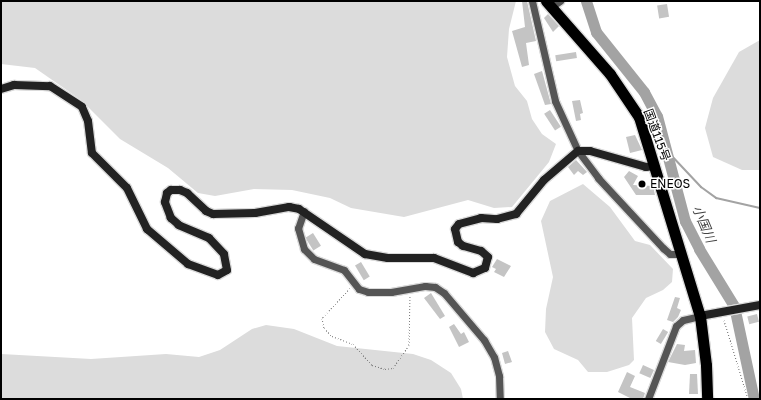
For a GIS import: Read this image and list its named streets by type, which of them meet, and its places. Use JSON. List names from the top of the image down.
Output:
{
  "streets": {
    "highway": ["国道115号"]
  },
  "water": ["小国川"],
  "places": ["ENEOS"]
}
